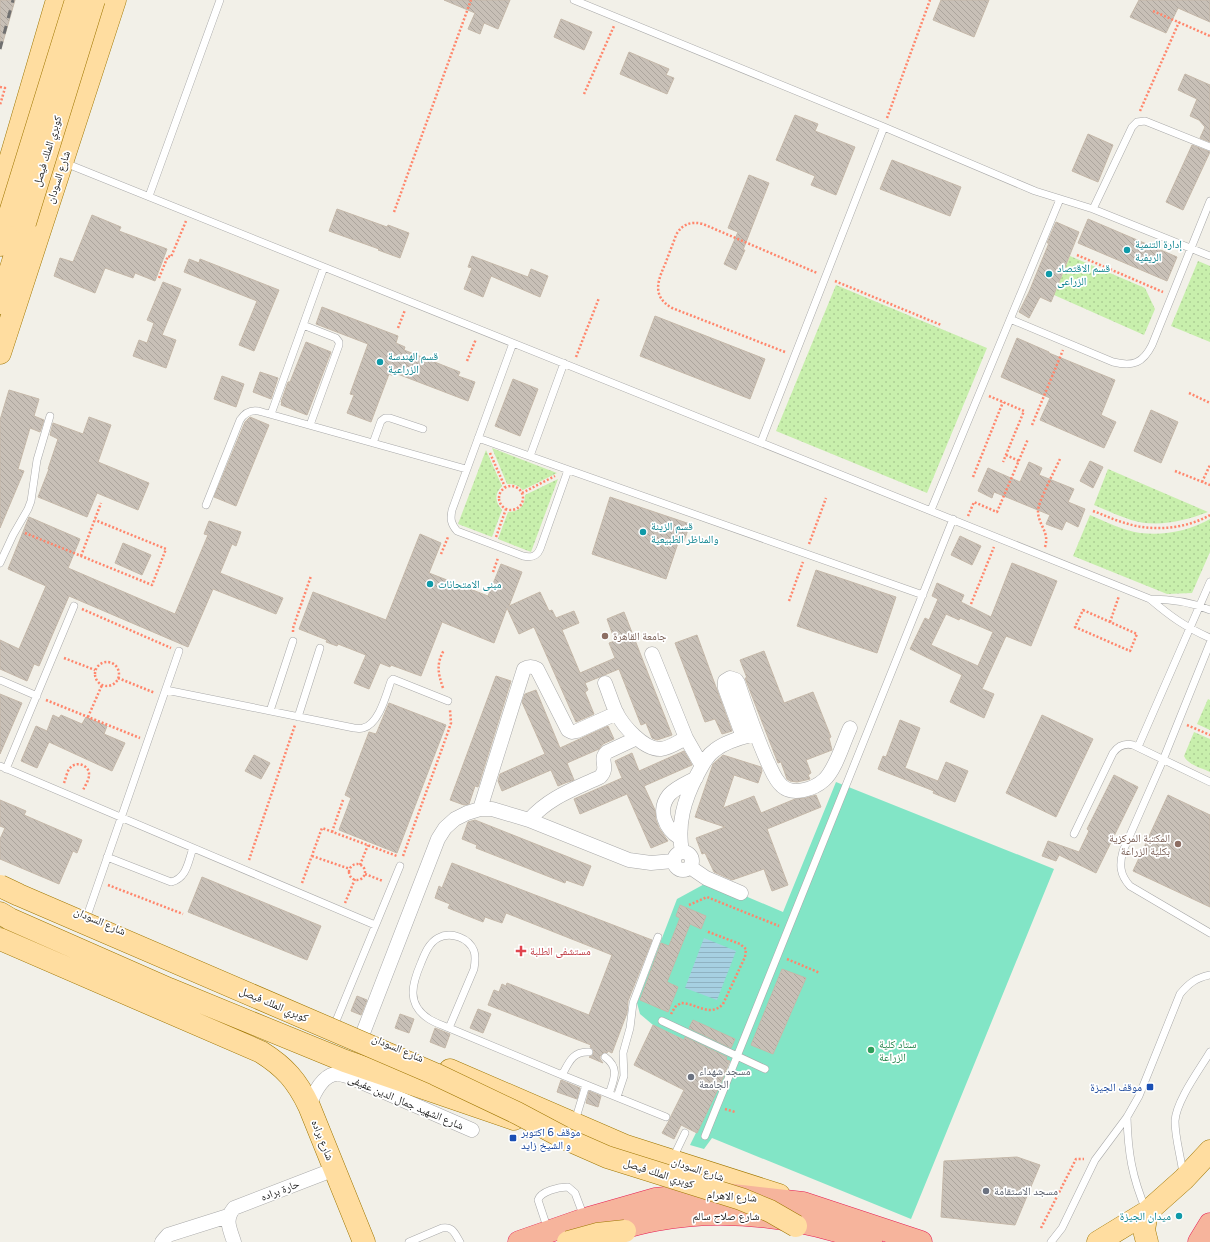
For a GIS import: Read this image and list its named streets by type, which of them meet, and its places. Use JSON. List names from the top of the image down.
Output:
{
  "streets": {
    "highway": ["شارع الاهرام", "شارع صلاح سالم"],
    "main road": ["كوبري الملك فيصل", "شارع السودان", "شارع براده"],
    "street": ["شارع الشهيد جمال الدين عفيفى", "حارة براده"]
  },
  "crossings": [
    ["كوبري الملك فيصل", "شارع السودان"],
    ["شارع السودان", "شارع الاهرام"],
    ["شارع الشهيد جمال الدين عفيفى", "شارع براده"],
    ["شارع براده", "حارة براده"],
    ["شارع الاهرام", "شارع صلاح سالم"]
  ],
  "places": {
    "other": [
      "إدارة التنمية الريفية",
      "قسم الاقتصاد الزراعى",
      "قسم الهندسة الزراعية",
      "قسم الزينة والمناظر الطبيعية",
      "مبنى الامتحانات",
      "جامعة القاهرة",
      "المكتبة المركزية بكلية الزراعة",
      "ستاد كلية الزراعة",
      "مسجد شهداء الجامعة",
      "مسجد الاستقامة",
      "ميدان الجيزة"
    ],
    "health": ["مستشفى الطلبة"],
    "transit": ["موقف الجيزة", "موقف 6 اكتوبر و الشيخ زايد"]
  }
}
